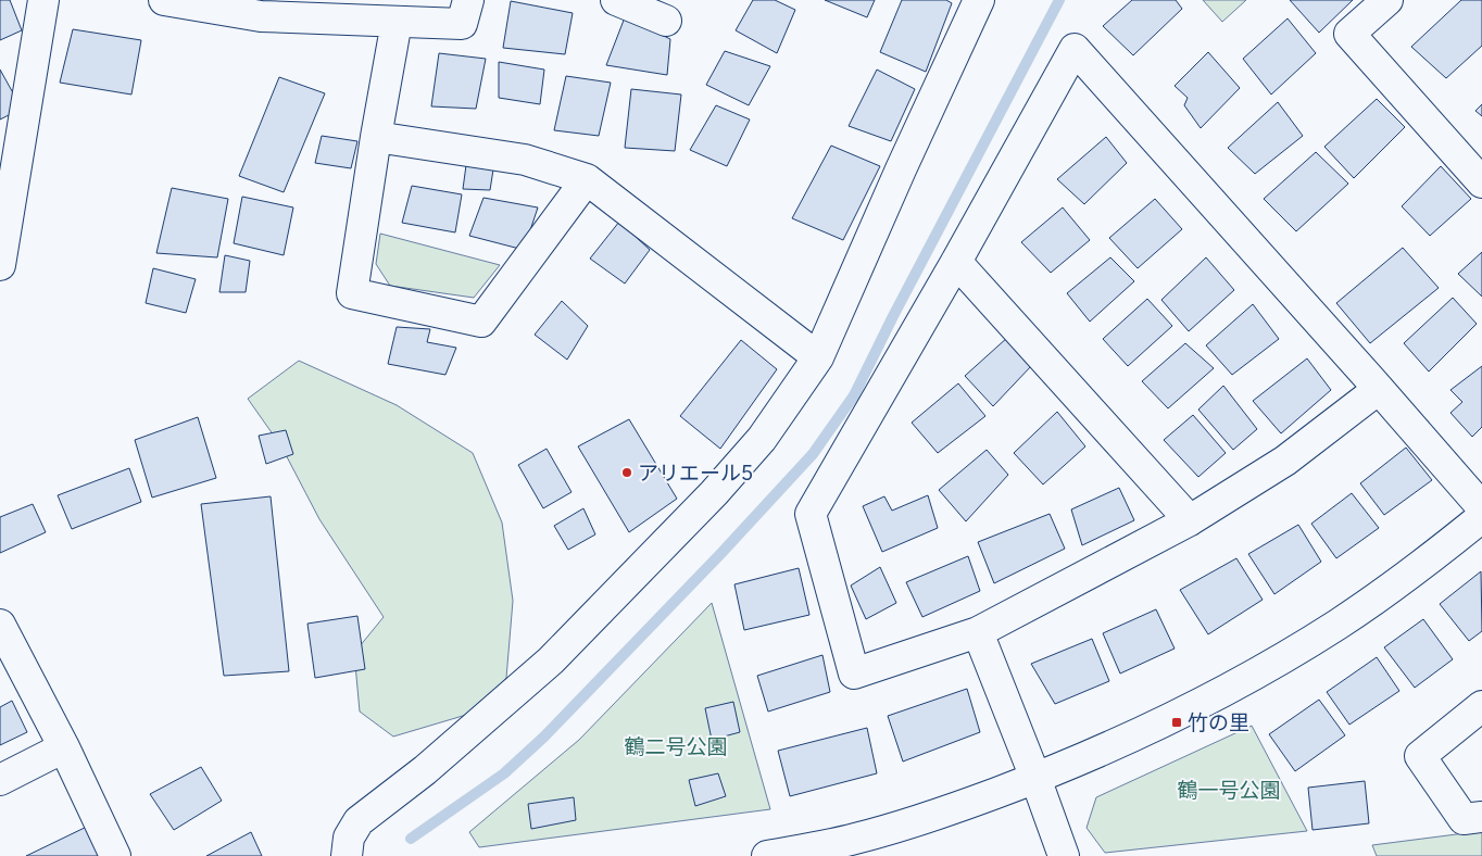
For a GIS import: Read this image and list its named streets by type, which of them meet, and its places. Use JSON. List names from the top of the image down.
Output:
{
  "parks": ["鶴二号公園", "鶴一号公園"],
  "places": {
    "other": ["アリエール5"],
    "transit": ["竹の里"]
  }
}
